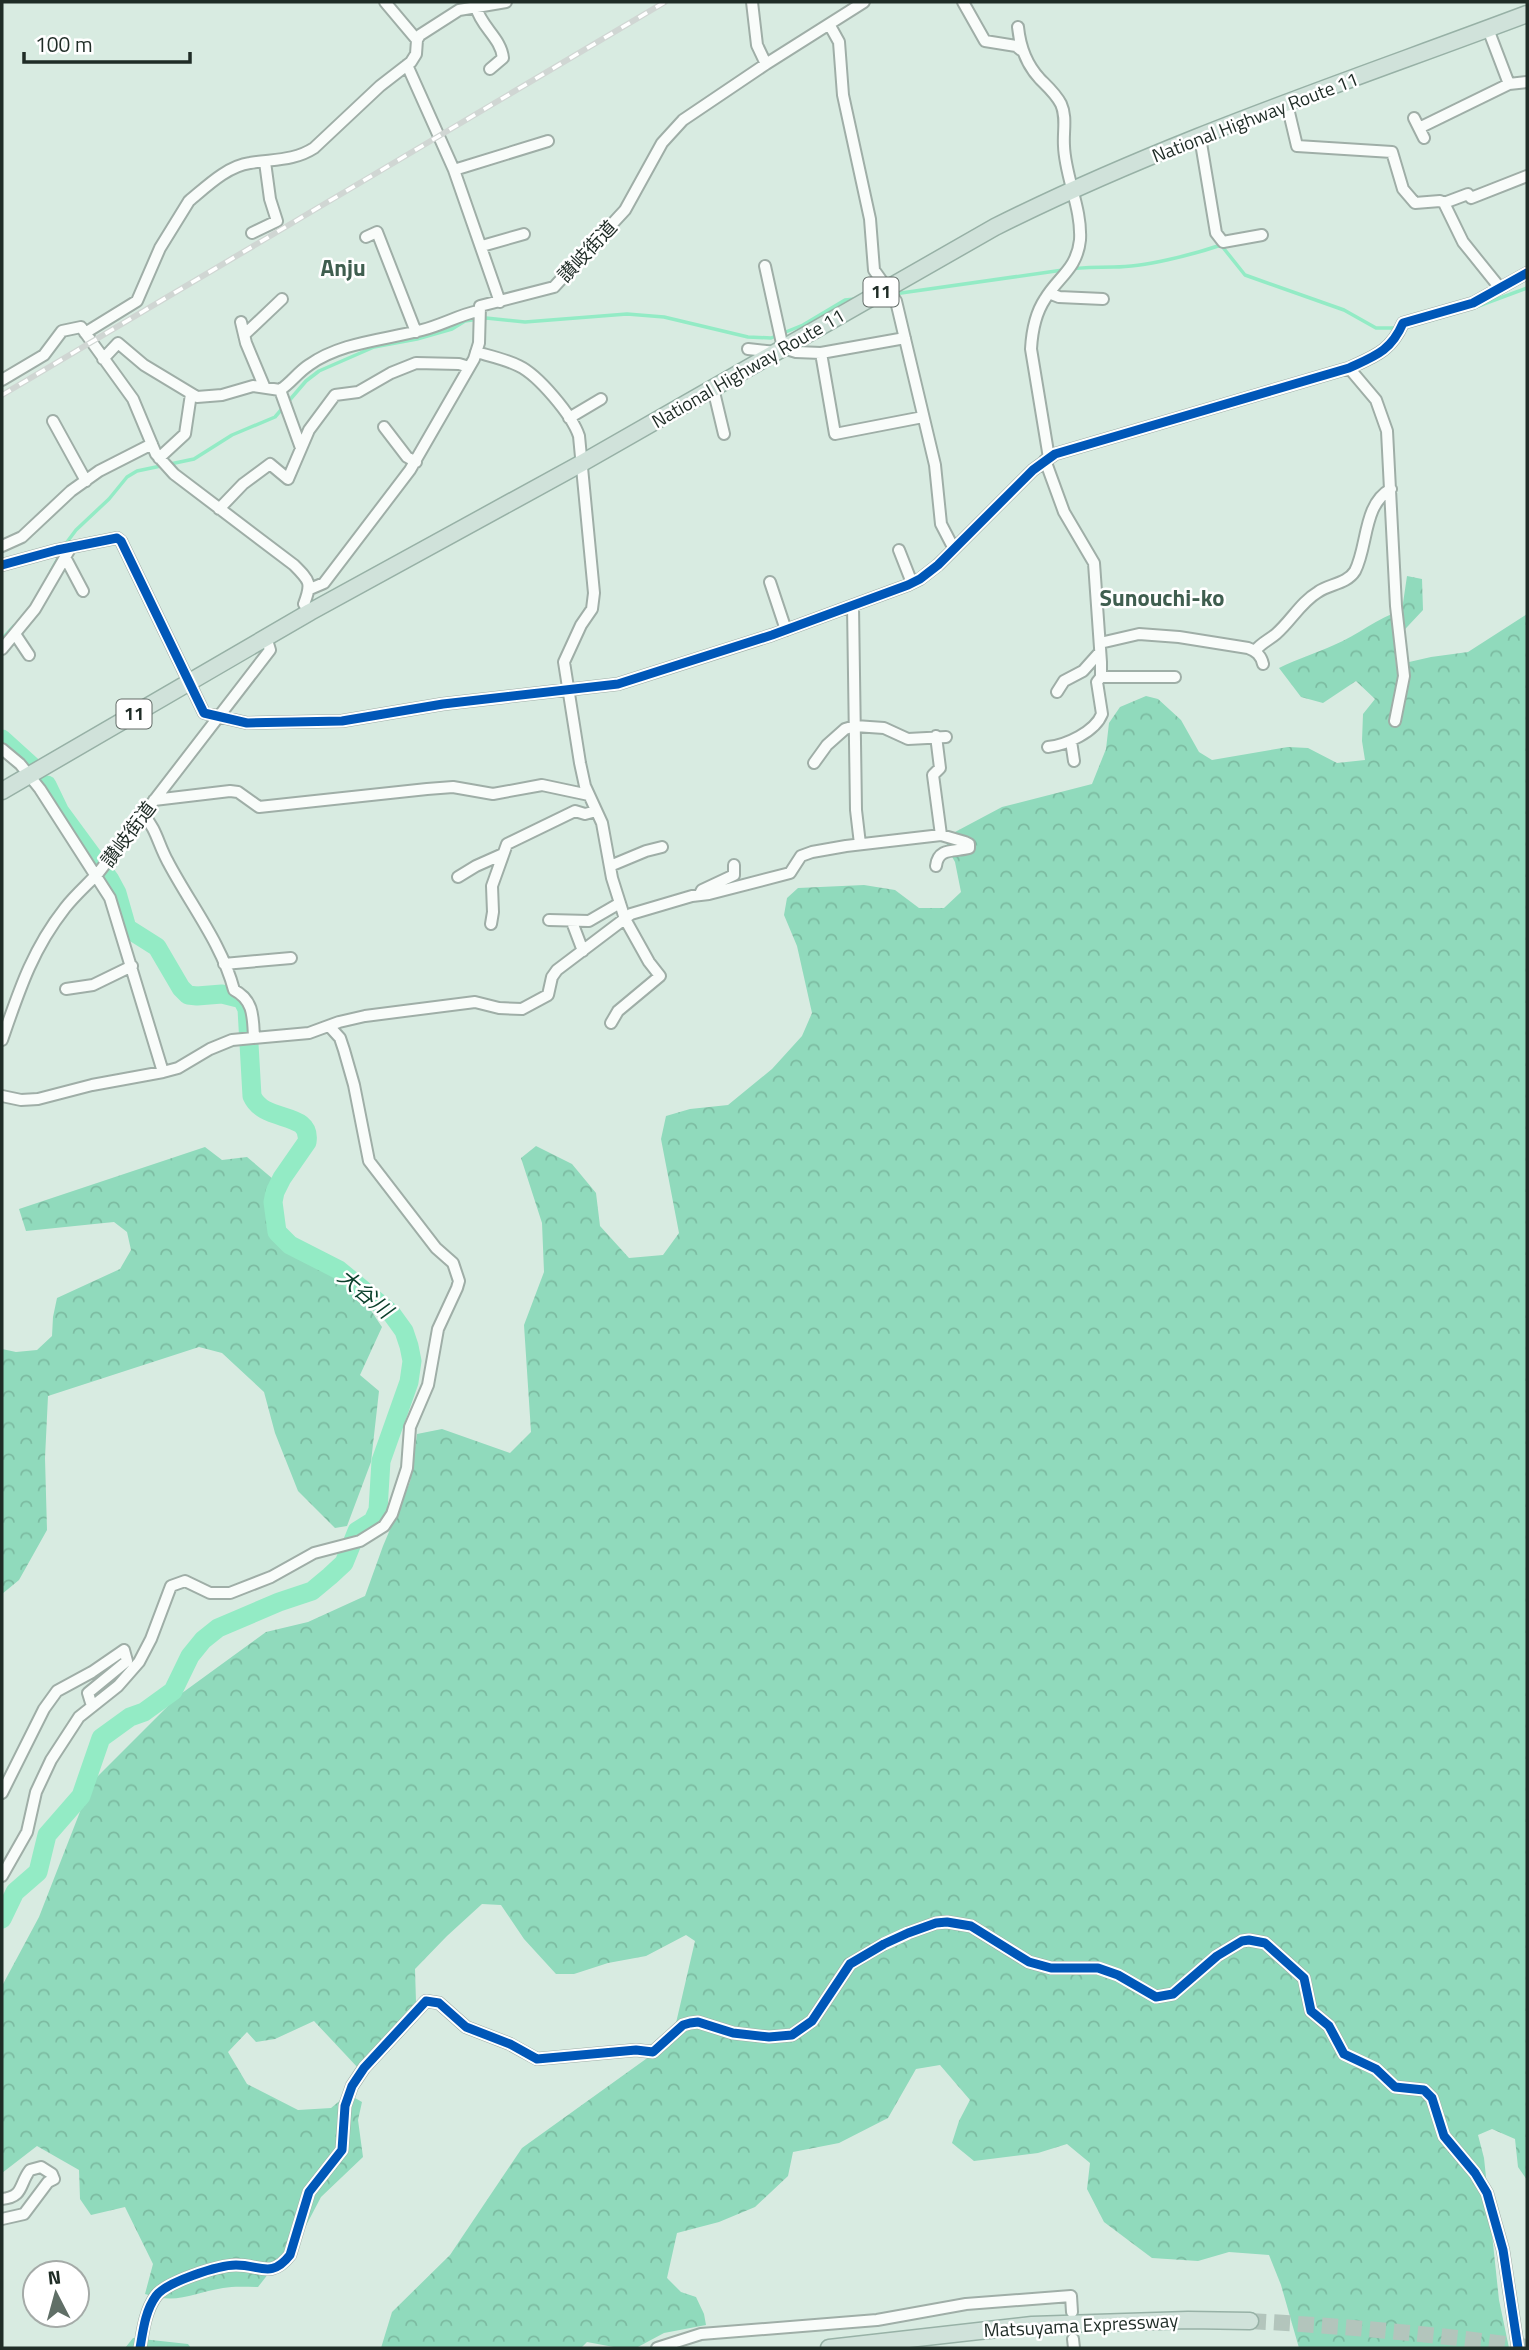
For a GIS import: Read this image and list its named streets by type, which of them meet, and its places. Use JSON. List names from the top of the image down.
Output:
{
  "streets": {
    "highway": ["National Highway Route 11", "11", "Matsuyama Expressway"],
    "street": ["讃岐街道"]
  },
  "crossings": [
    ["National Highway Route 11", "讃岐街道"]
  ],
  "districts": ["Anju", "Sunouchi-ko"],
  "water": ["大谷川"],
  "scale_bar": "100 m",
  "north": "top"
}
